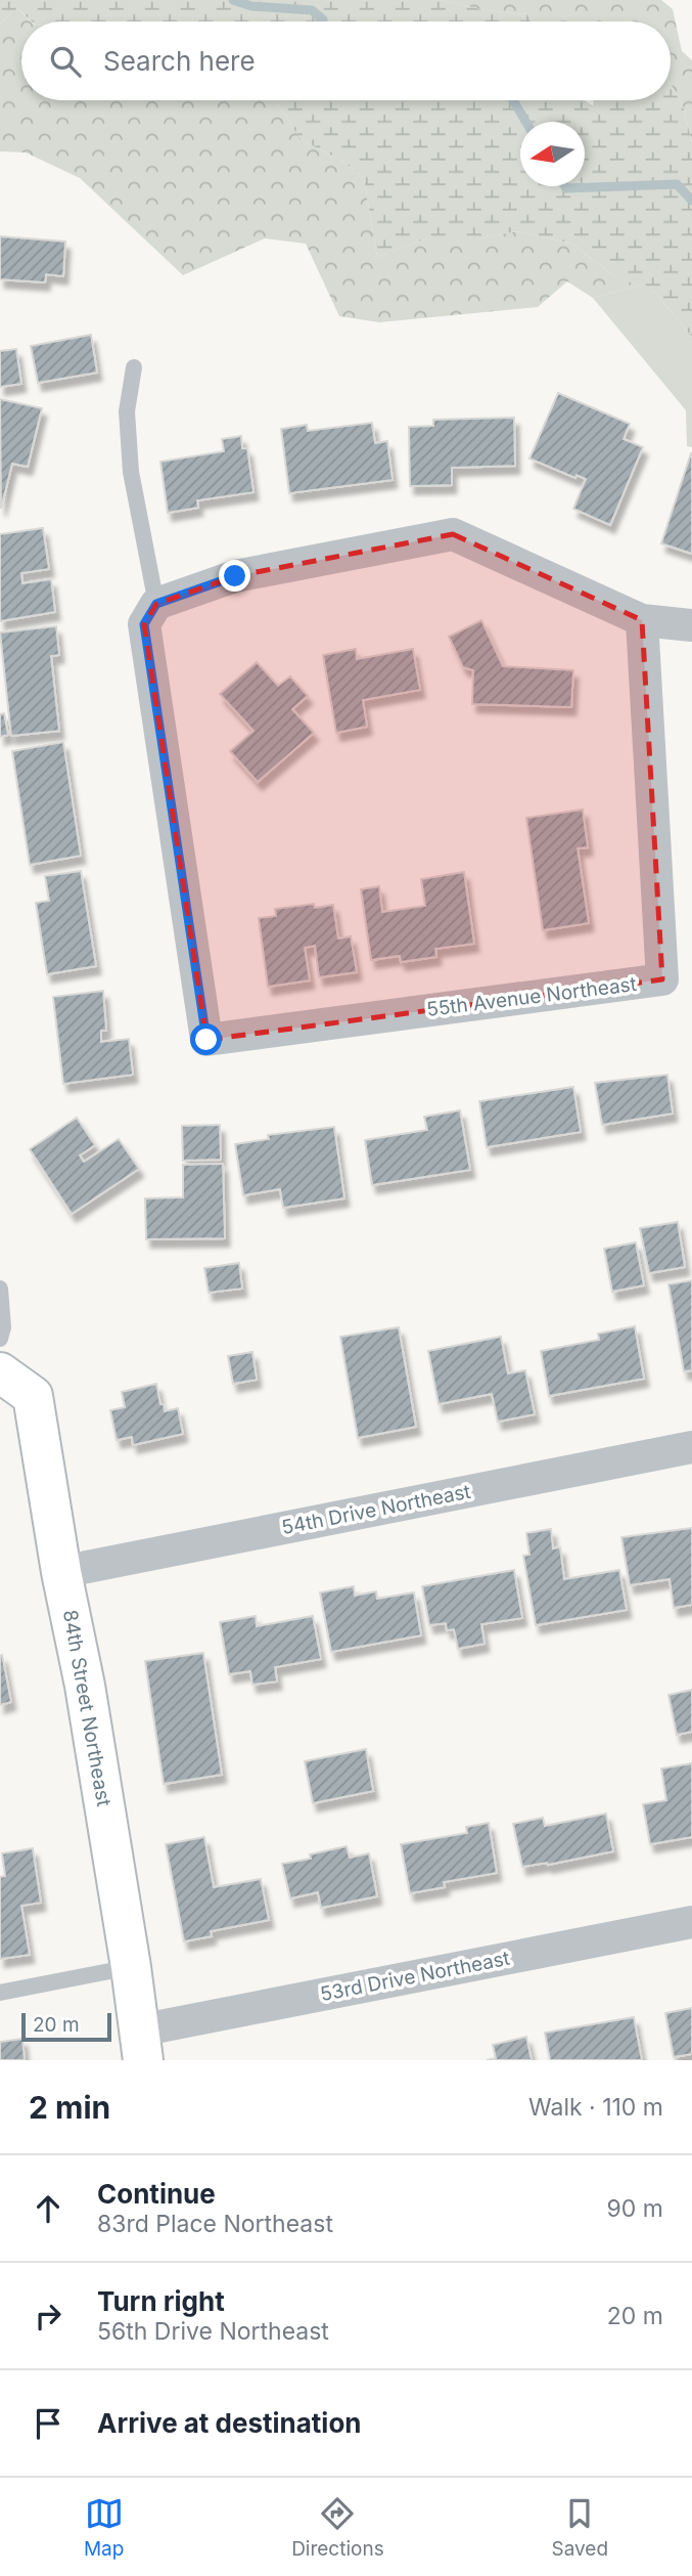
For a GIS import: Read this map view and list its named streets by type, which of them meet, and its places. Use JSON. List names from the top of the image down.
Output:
{
  "streets": {
    "street": [
      "55th Avenue Northeast",
      "54th Drive Northeast",
      "84th Street Northeast",
      "53rd Drive Northeast"
    ]
  },
  "crossings": [
    ["54th Drive Northeast", "84th Street Northeast"],
    ["84th Street Northeast", "53rd Drive Northeast"]
  ],
  "scale_bar": "20 m",
  "north": "left",
  "page": {
    "search": "Search here",
    "scale": "20 m",
    "heading": ["2 min", "Walk · 110 m"],
    "list": [
      ["Continue", "83rd Place Northeast", "90 m"],
      ["Turn right", "56th Drive Northeast", "20 m"],
      "Arrive at destination"
    ],
    "nav": ["Map", "Directions", "Saved"]
  }
}
